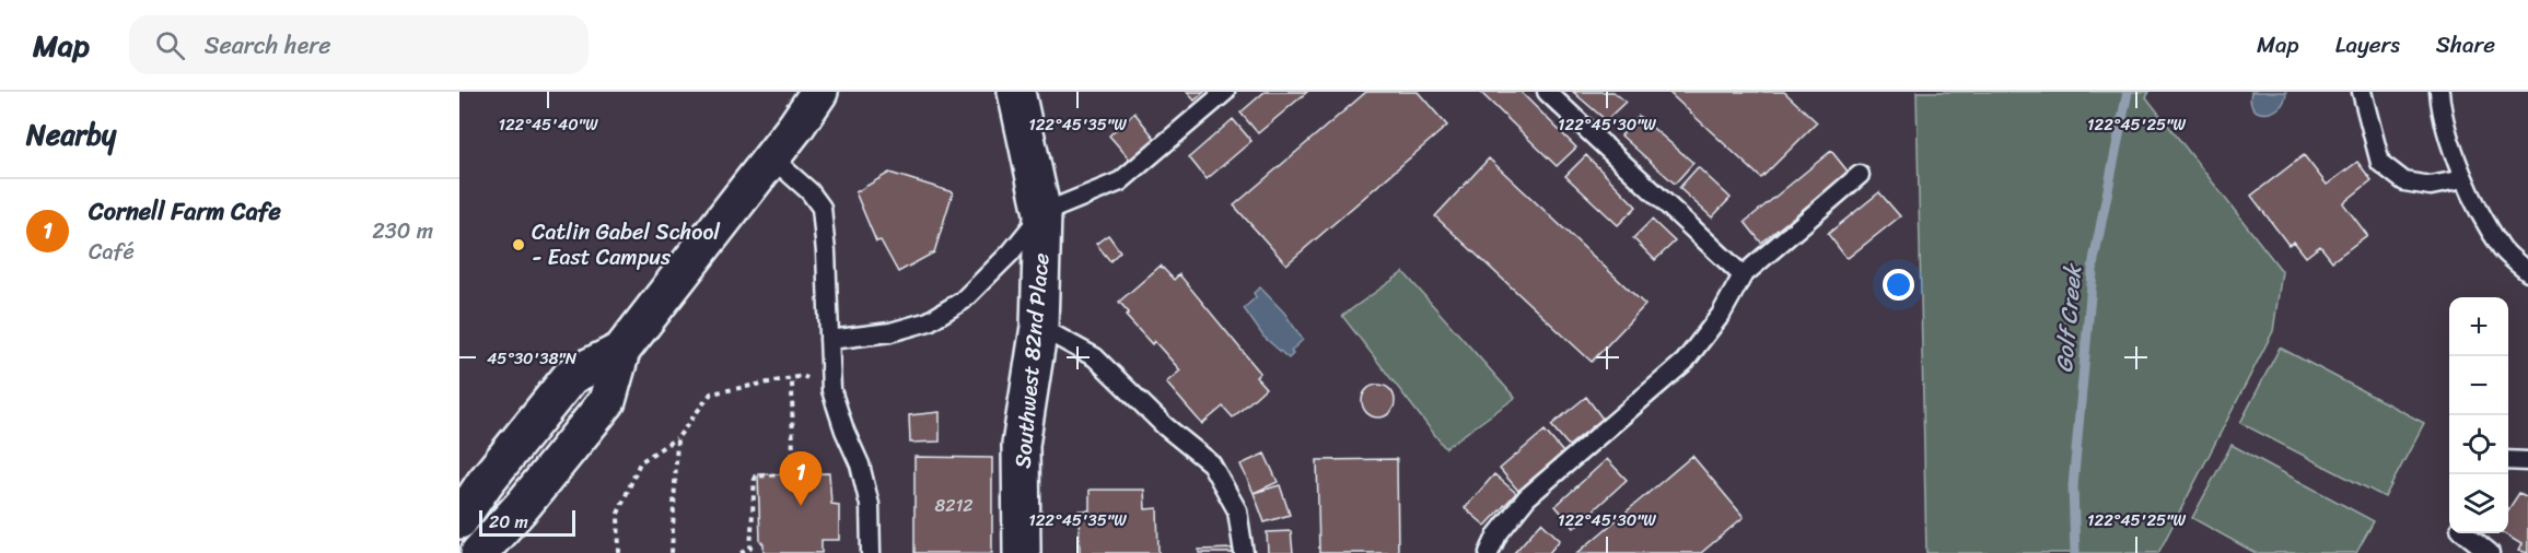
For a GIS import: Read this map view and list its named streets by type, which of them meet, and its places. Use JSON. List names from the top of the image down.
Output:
{
  "streets": {
    "main road": ["Southwest 82nd Place"]
  },
  "water": ["Golf Creek"],
  "places": ["Catlin Gabel School - East Campus"],
  "house_numbers": ["8212"],
  "scale_bar": "20 m",
  "page": {
    "header": "Map",
    "search": "Search here",
    "nav": ["Map", "Layers", "Share"],
    "heading": "Nearby",
    "list": [
      {
        "mark": "1",
        "name": "Cornell Farm Cafe",
        "note": "Café",
        "value": "230 m"
      }
    ],
    "map_buttons": ["+", "−"],
    "pins": "1",
    "scale": "20 m"
  },
  "coordinates": [
    "122°45'40\"W",
    "122°45'35\"W",
    "122°45'30\"W",
    "122°45'25\"W",
    "45°30'38\"N"
  ]
}
